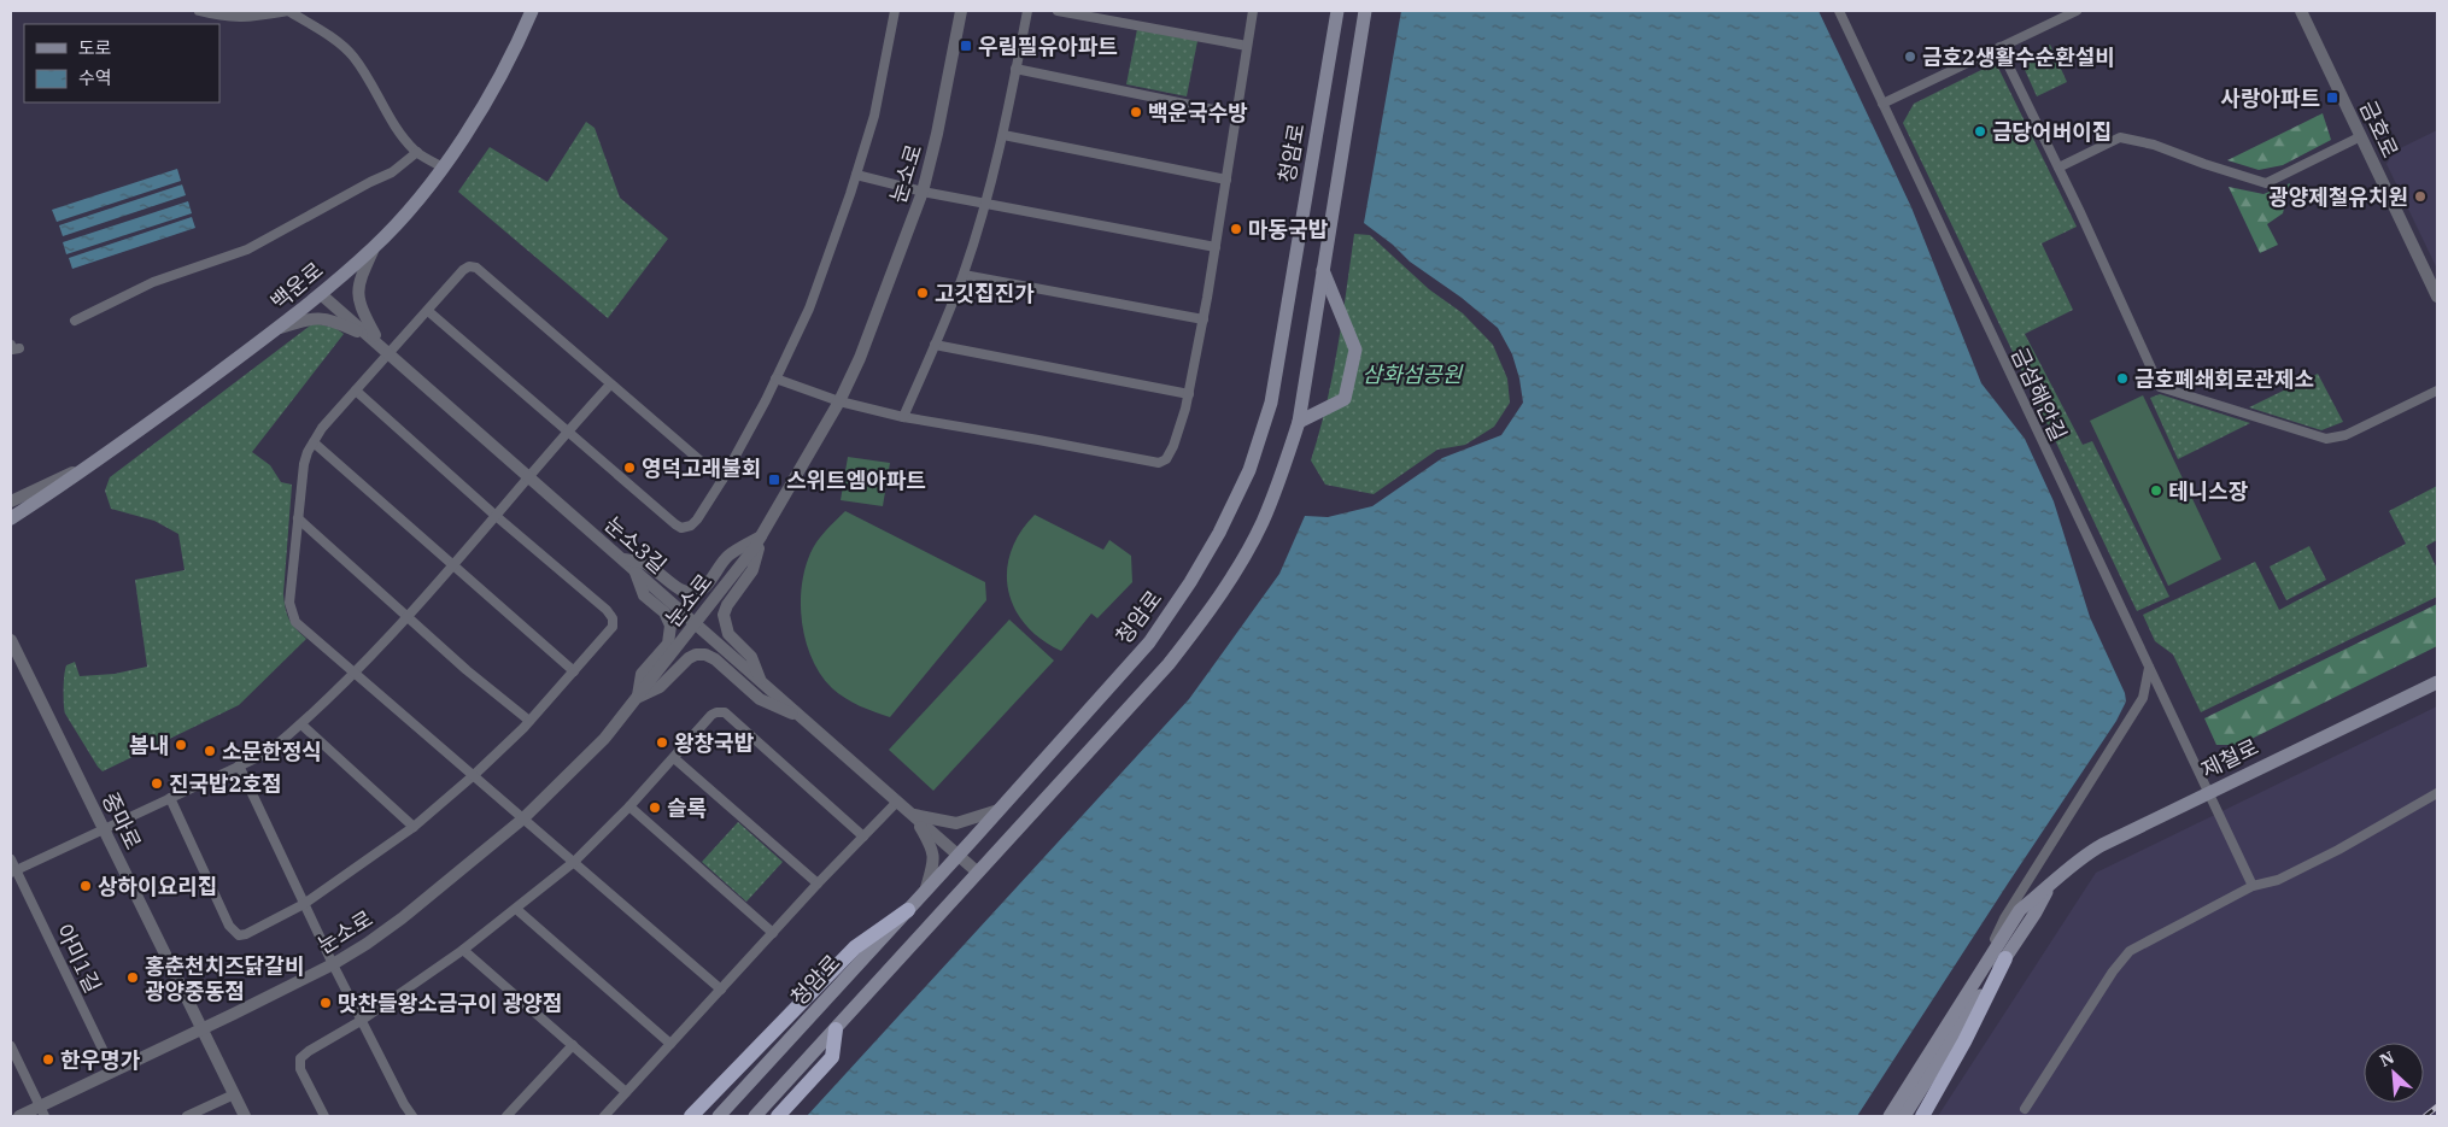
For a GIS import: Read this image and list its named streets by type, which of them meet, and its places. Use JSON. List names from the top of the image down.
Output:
{
  "streets": {
    "main road": ["청암로", "백운로", "제철로"],
    "street": [
      "금호로",
      "눈소로",
      "금섬해안길",
      "눈소3길",
      "중마로",
      "아미1길"
    ]
  },
  "crossings": [
    ["청암로", "눈소3길"],
    ["눈소로", "눈소3길"],
    ["눈소로", "중마로"],
    ["눈소로", "아미1길"],
    ["백운로", "눈소3길"],
    ["금섬해안길", "제철로"]
  ],
  "parks": ["삼화섬공원"],
  "places": {
    "transit": ["우림필유아파트", "사랑아파트", "스위트엠아파트"],
    "other": [
      "금호2생활수순환설비",
      "백운국수방",
      "금당어버이집",
      "광양제철유치원",
      "마동국밥",
      "고깃집진가",
      "금호폐쇄회로관제소",
      "영덕고래불회",
      "테니스장",
      "왕창국밥",
      "봄내",
      "소문한정식",
      "진국밥2호점",
      "슬록",
      "상하이요리집",
      "홍춘천치즈닭갈비 광양중동점",
      "맛찬들왕소금구이 광양점",
      "한우명가"
    ]
  },
  "legend": ["도로", "수역"],
  "north": "top left"
}
